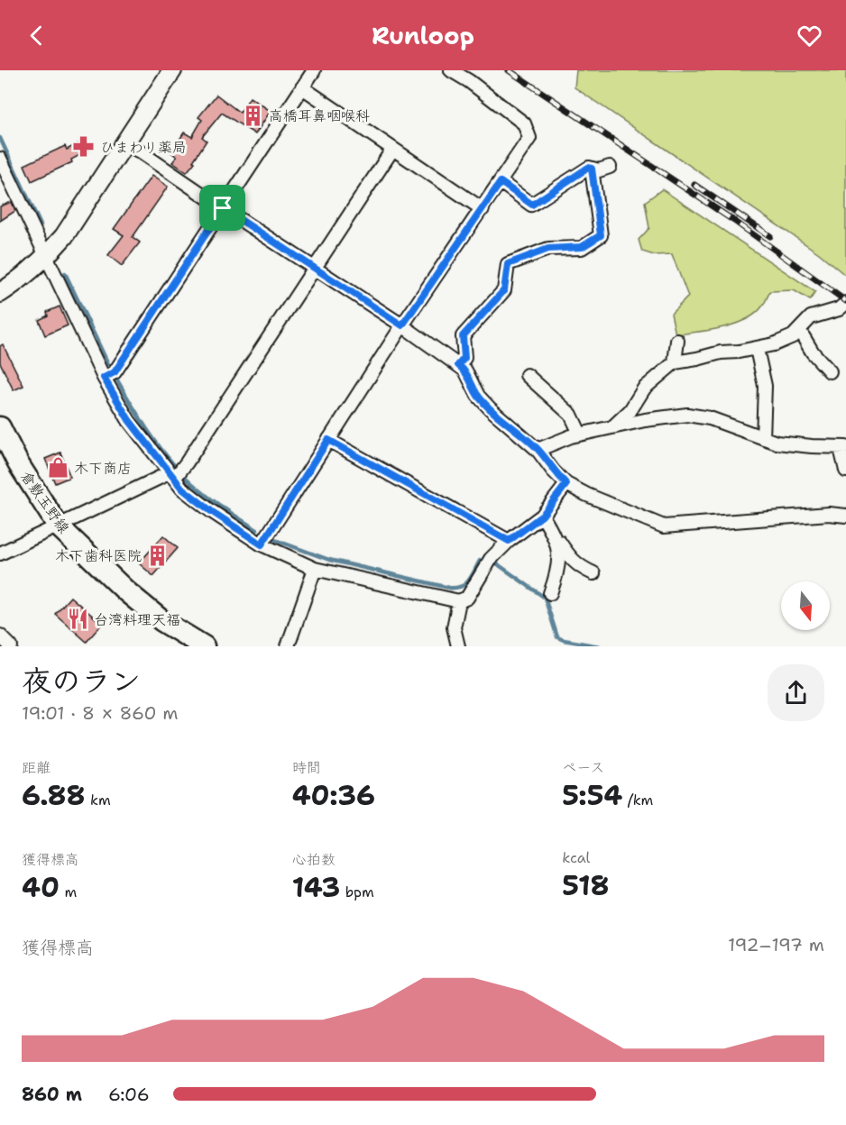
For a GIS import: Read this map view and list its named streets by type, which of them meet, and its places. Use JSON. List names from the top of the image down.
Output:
{
  "streets": {
    "main road": ["倉敷玉野線"]
  },
  "places": {
    "building": ["高橋耳鼻咽喉科", "木下歯科医院"],
    "pharmacy": ["ひまわり薬局"],
    "shop": ["木下商店"],
    "restaurant": ["台湾料理天福"]
  },
  "north": "bottom",
  "page": {
    "header": "Runloop",
    "heading": ["夜のラン", "19:01 · 8 × 860 m"],
    "stats": [
      ["距離", "6.88 km"],
      ["時間", "40:36"],
      ["ペース", "5:54 /km"],
      ["獲得標高", "40 m"],
      ["心拍数", "143 bpm"],
      ["kcal", "518"]
    ],
    "chart": ["獲得標高", "192–197 m"],
    "list": [
      {
        "name": "860 m",
        "note": "6:06"
      }
    ]
  }
}
